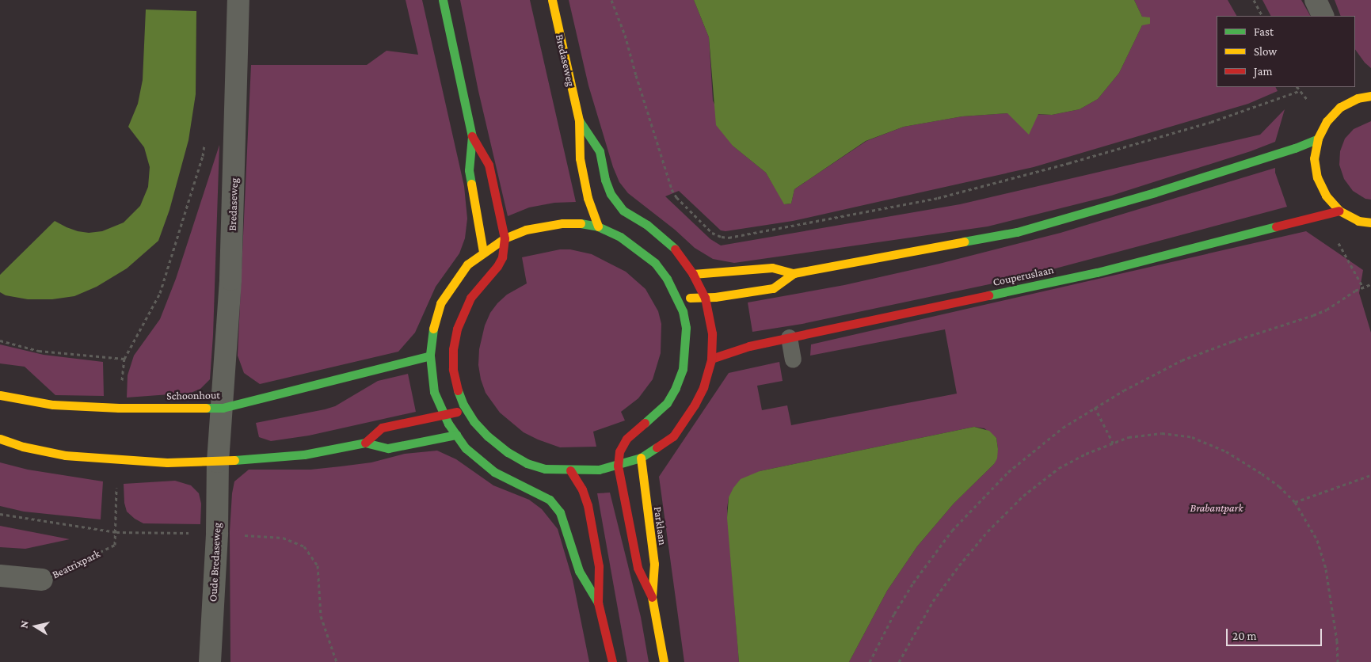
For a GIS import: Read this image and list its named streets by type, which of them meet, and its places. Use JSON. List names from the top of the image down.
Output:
{
  "streets": {
    "main road": [
      "Bredaseweg",
      "Couperuslaan",
      "Schoonhout",
      "Parklaan"
    ],
    "street": ["Oude Bredaseweg", "Beatrixpark"]
  },
  "crossings": [
    ["Bredaseweg", "Schoonhout"],
    ["Bredaseweg", "Oude Bredaseweg"]
  ],
  "parks": ["Brabantpark"],
  "legend": ["Fast", "Slow", "Jam"],
  "scale_bar": "20 m",
  "north": "left"
}
